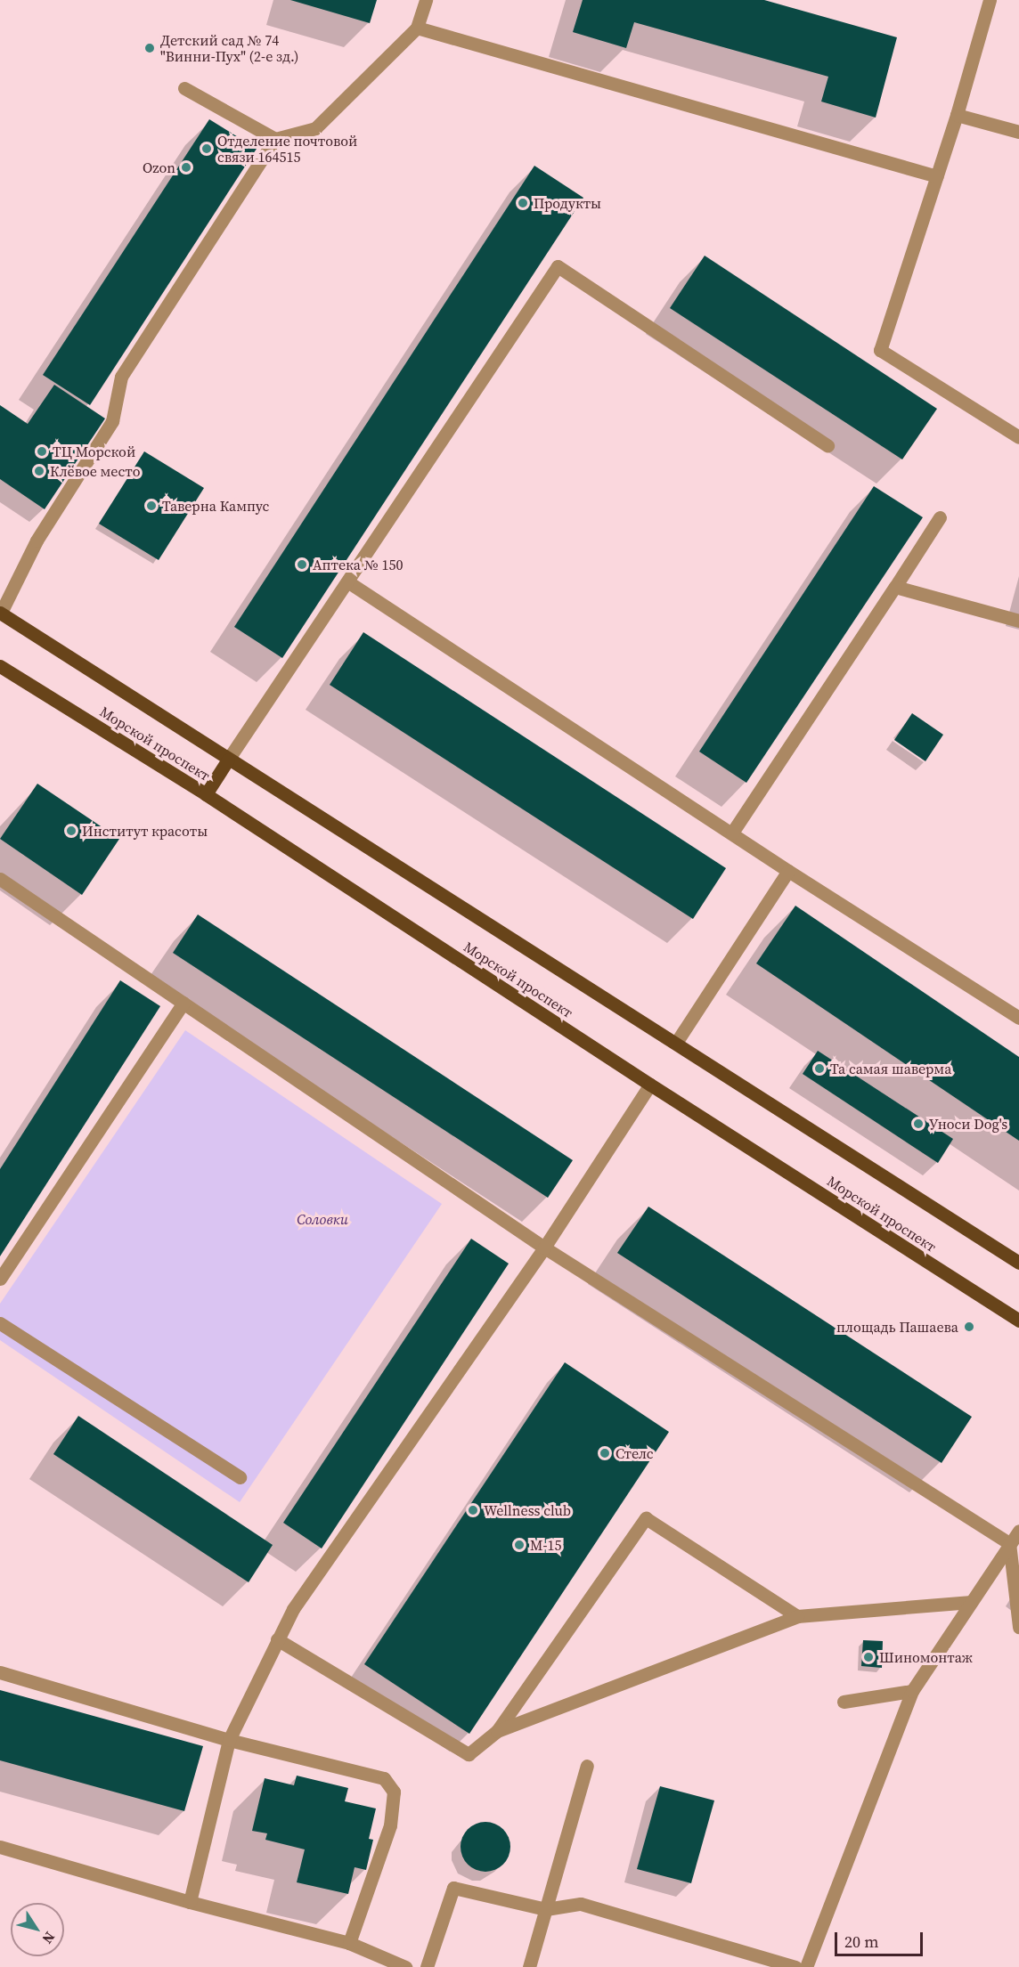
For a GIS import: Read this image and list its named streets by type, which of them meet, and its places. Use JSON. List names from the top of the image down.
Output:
{
  "streets": {
    "main road": ["Морской проспект"]
  },
  "parks": ["Соловки"],
  "places": [
    "Детский сад № 74 \"Винни-Пух\" (2-е зд.)",
    "Отделение почтовой связи 164515",
    "Ozon",
    "Продукты",
    "ТЦ Морской",
    "Клёвое место",
    "Таверна Кампус",
    "Аптека № 150",
    "Институт красоты",
    "Та самая шаверма",
    "Уноси Dog's",
    "площадь Пашаева",
    "Стелс",
    "Wellness club",
    "М-15",
    "Шиномонтаж"
  ],
  "scale_bar": "20 m",
  "north": "bottom right"
}
